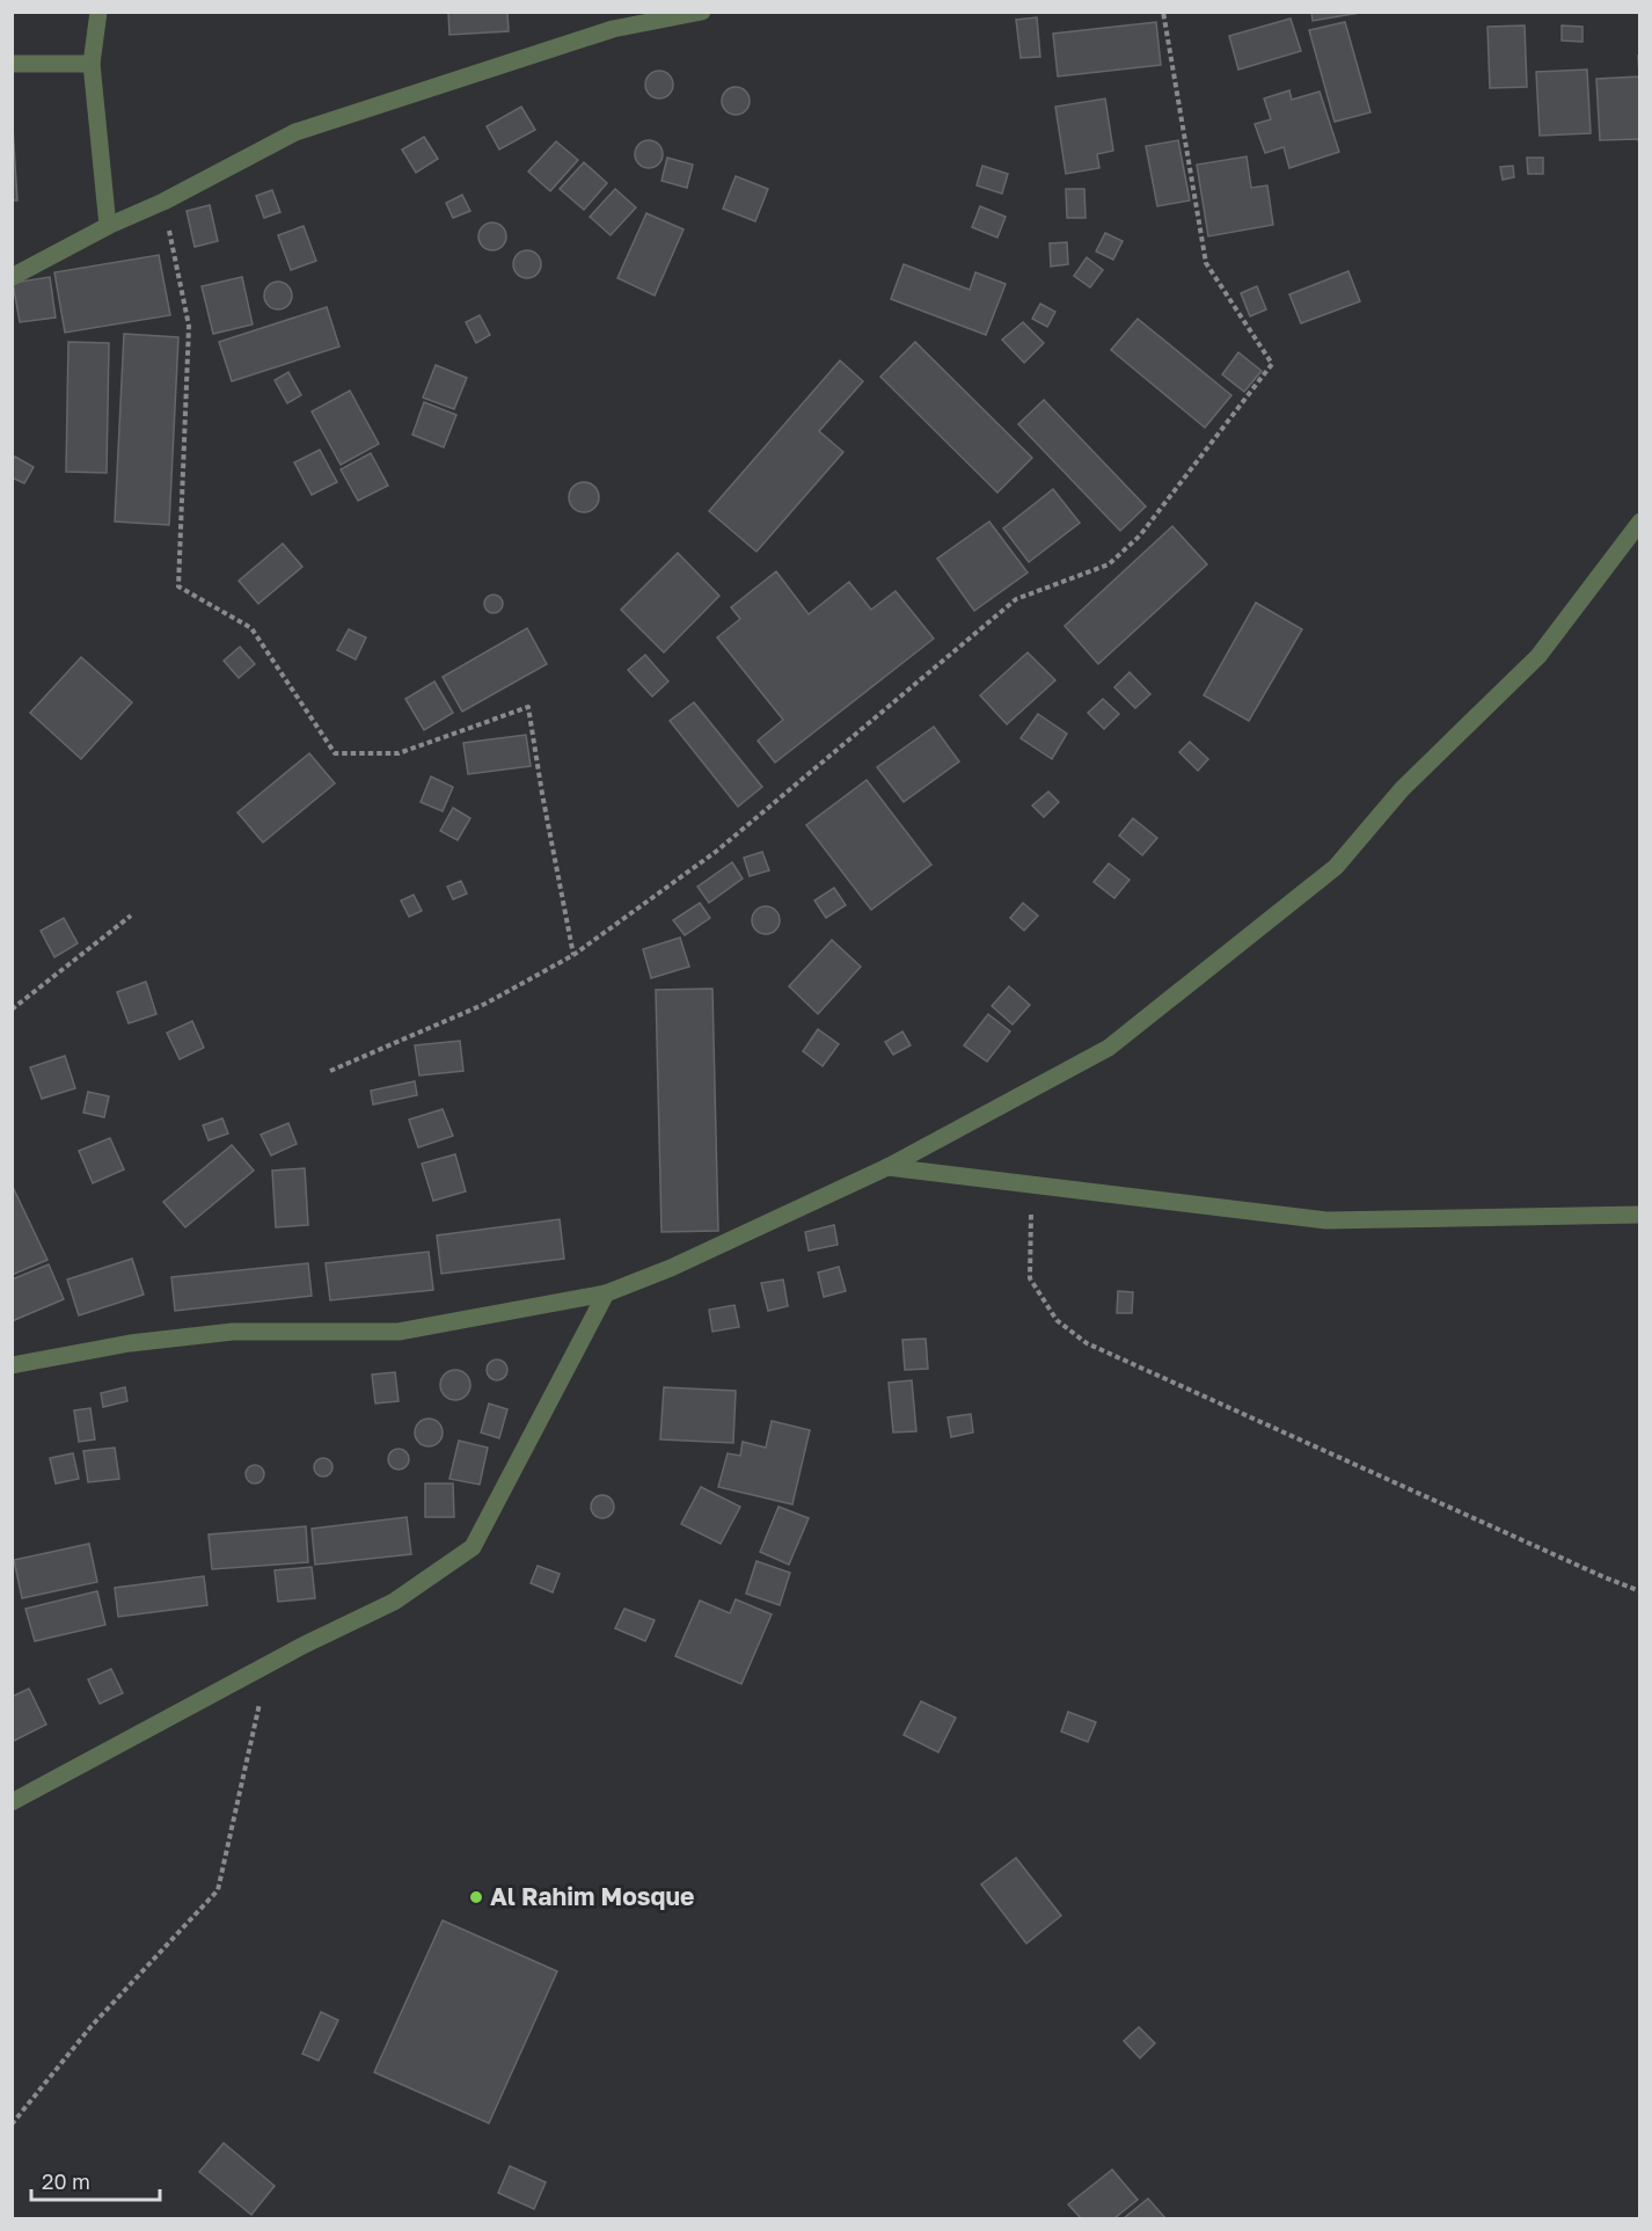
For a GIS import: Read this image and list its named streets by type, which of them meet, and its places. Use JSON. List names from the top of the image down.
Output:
{
  "places": ["Al Rahim Mosque"],
  "scale_bar": "20 m"
}
